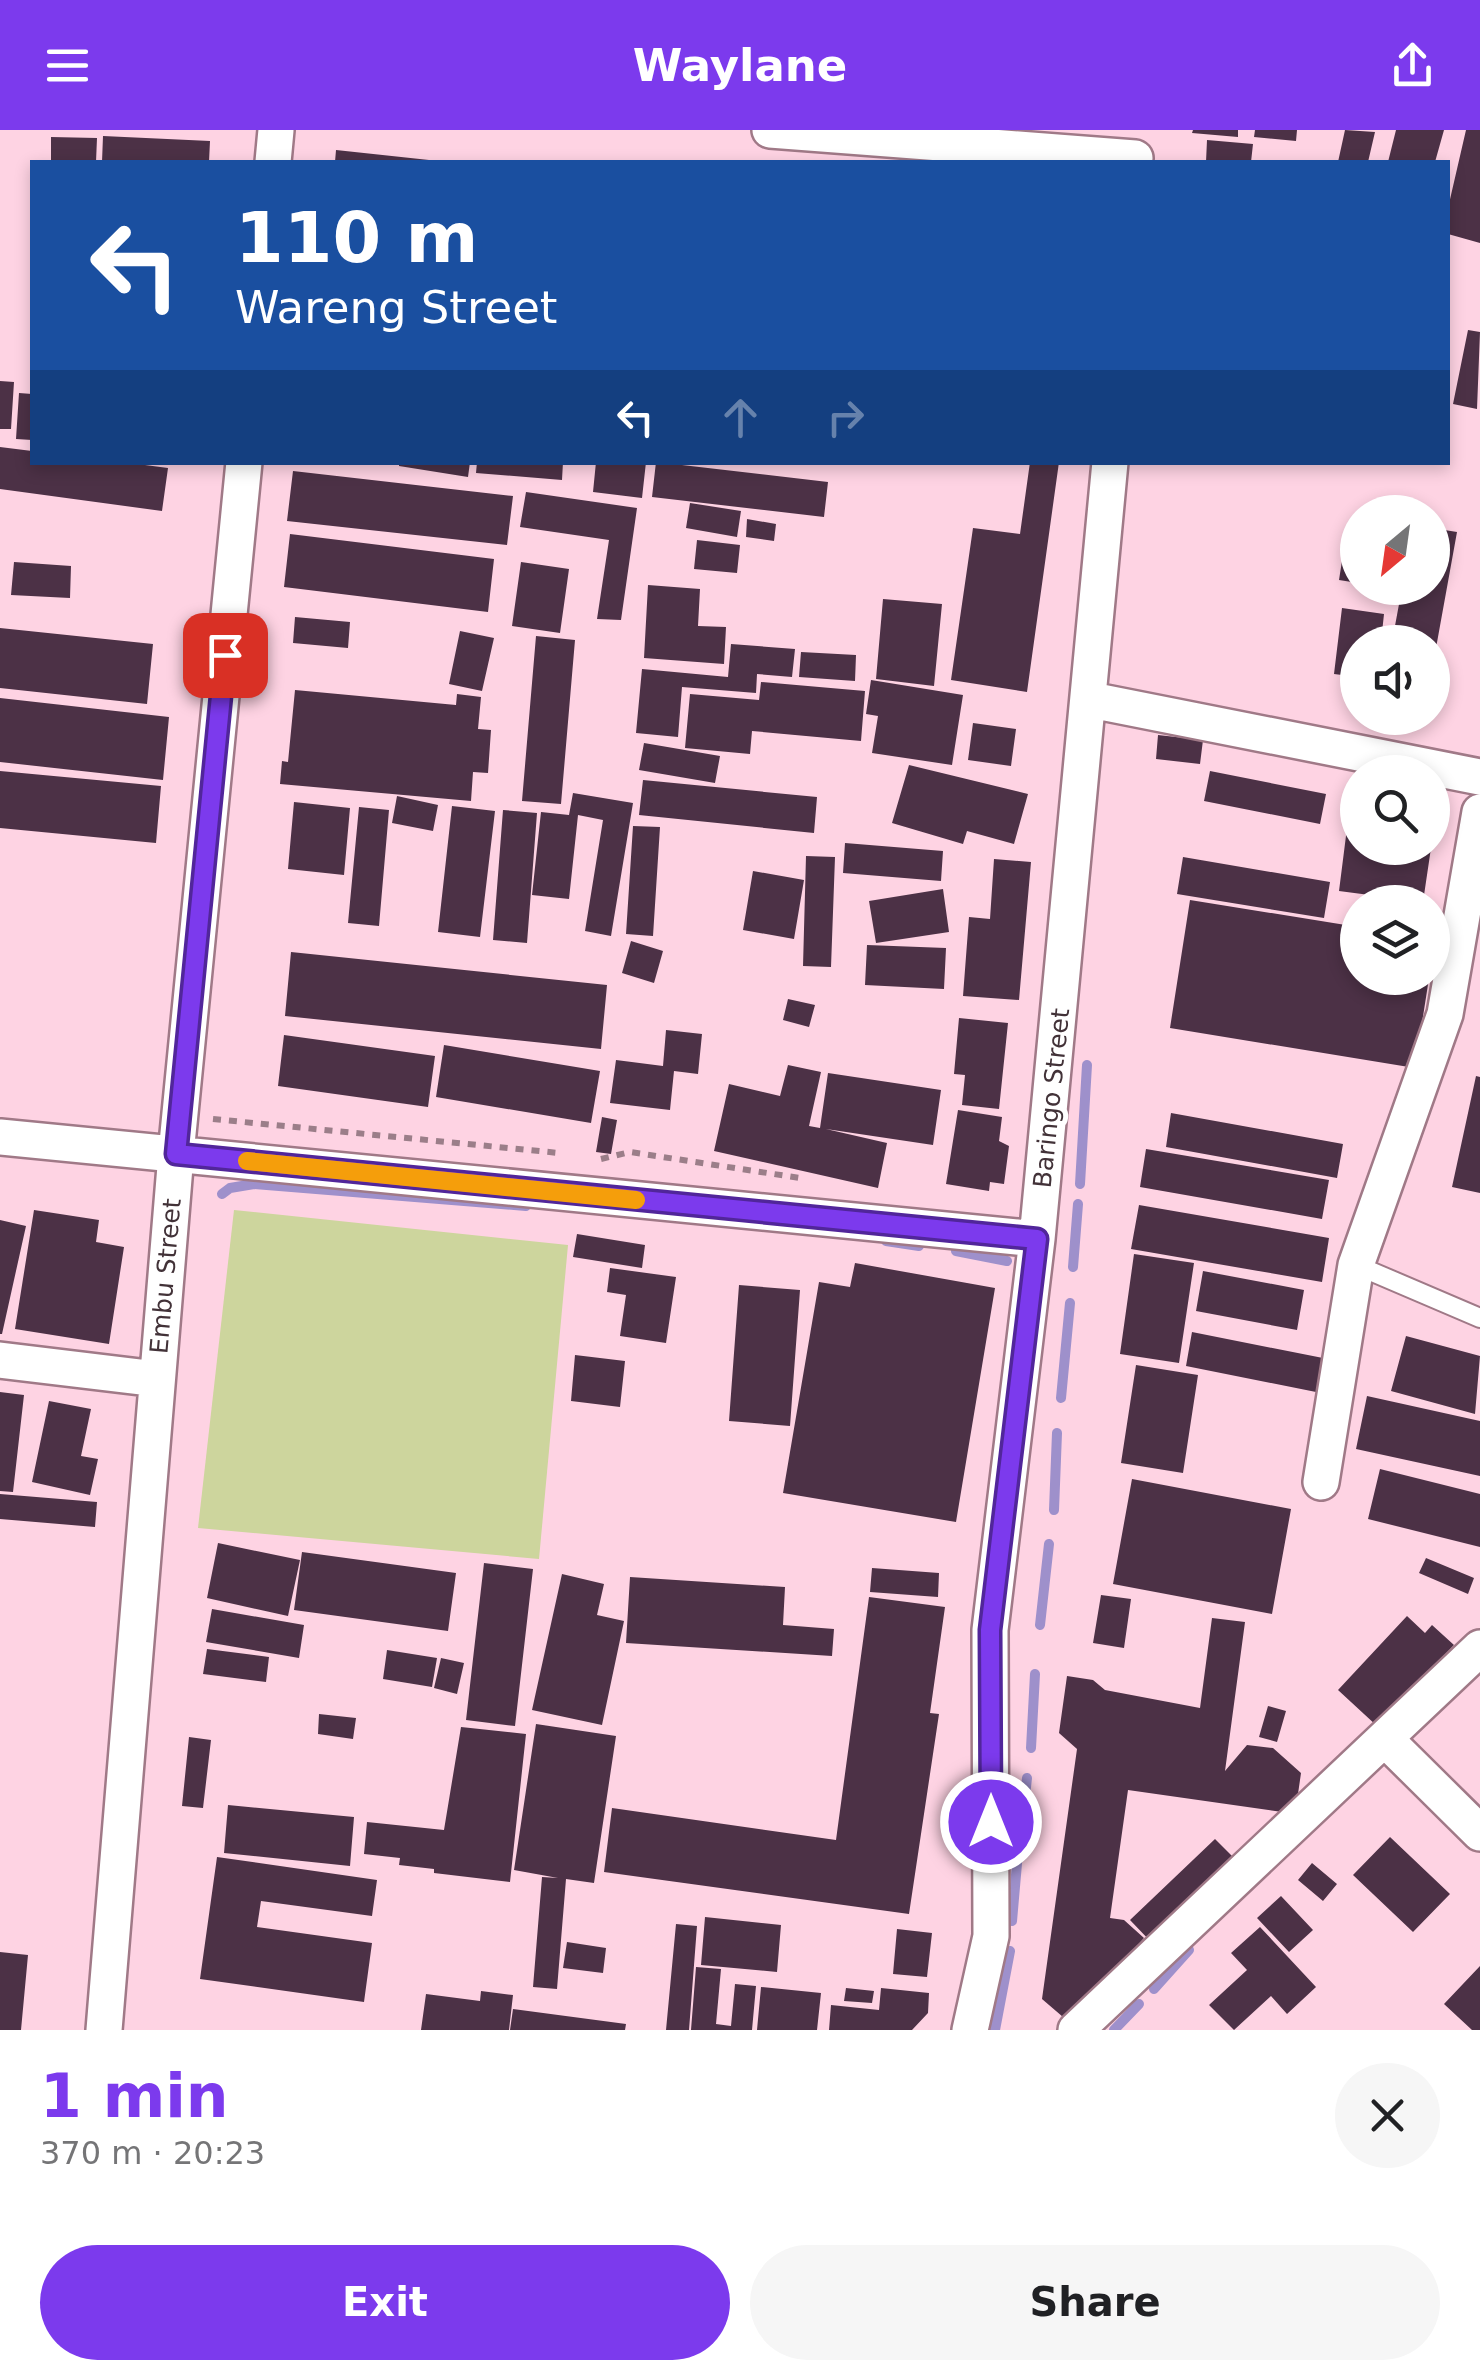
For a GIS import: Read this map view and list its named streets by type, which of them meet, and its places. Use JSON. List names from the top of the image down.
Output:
{
  "streets": {
    "street": ["Baringo Street", "Embu Street"]
  },
  "north": "bottom left",
  "page": {
    "header": "Waylane",
    "turn": ["110 m", "Wareng Street"],
    "heading": ["1 min", "370 m · 20:23"],
    "buttons": ["Exit", "Share"]
  }
}
